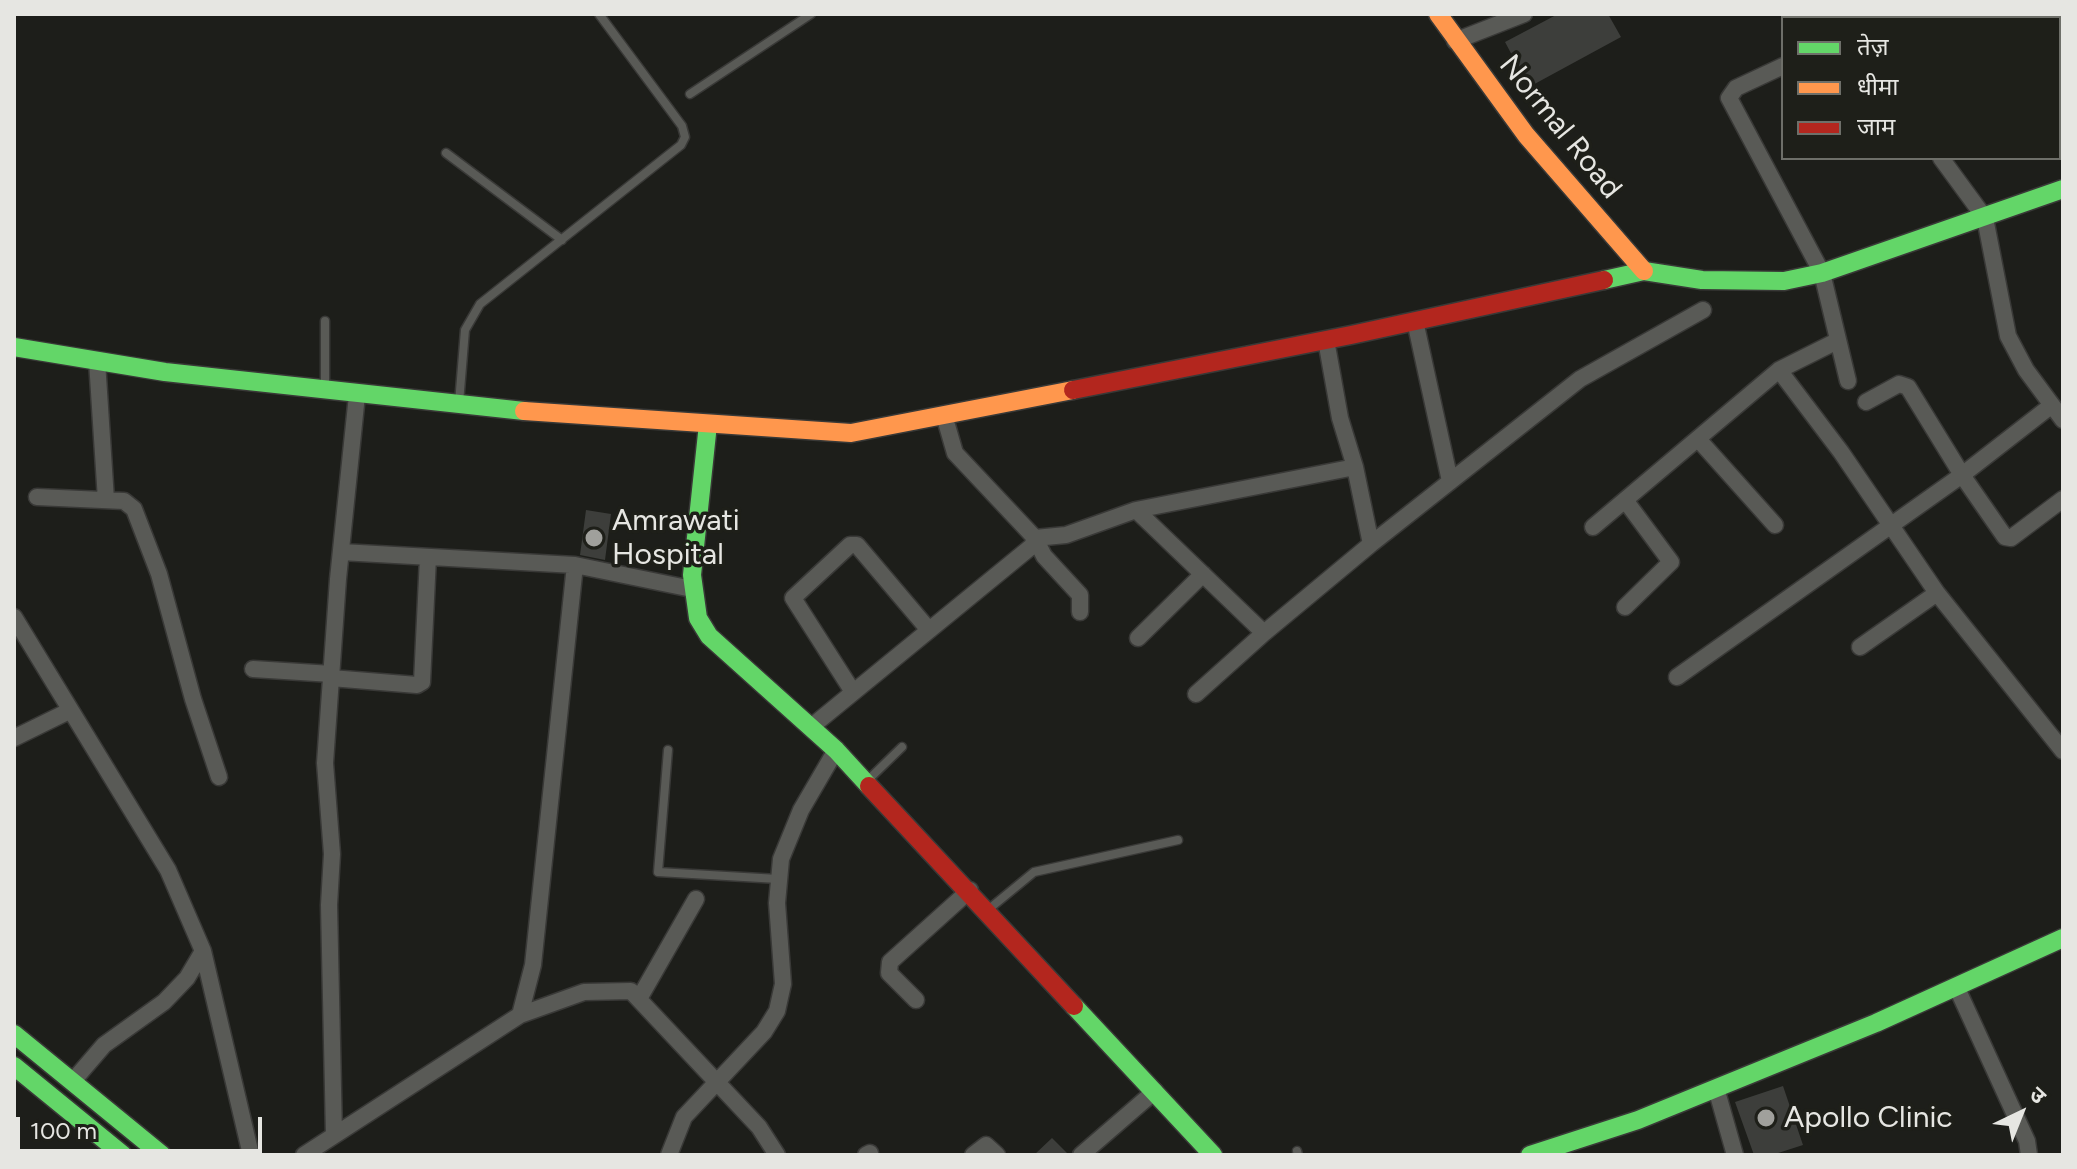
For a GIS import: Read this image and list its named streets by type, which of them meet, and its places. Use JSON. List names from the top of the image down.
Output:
{
  "streets": {
    "main road": ["Normal Road"]
  },
  "places": ["Amrawati Hospital", "Apollo Clinic"],
  "legend": ["तेज़", "धीमा", "जाम"],
  "scale_bar": "100 m",
  "north": "top right"
}
